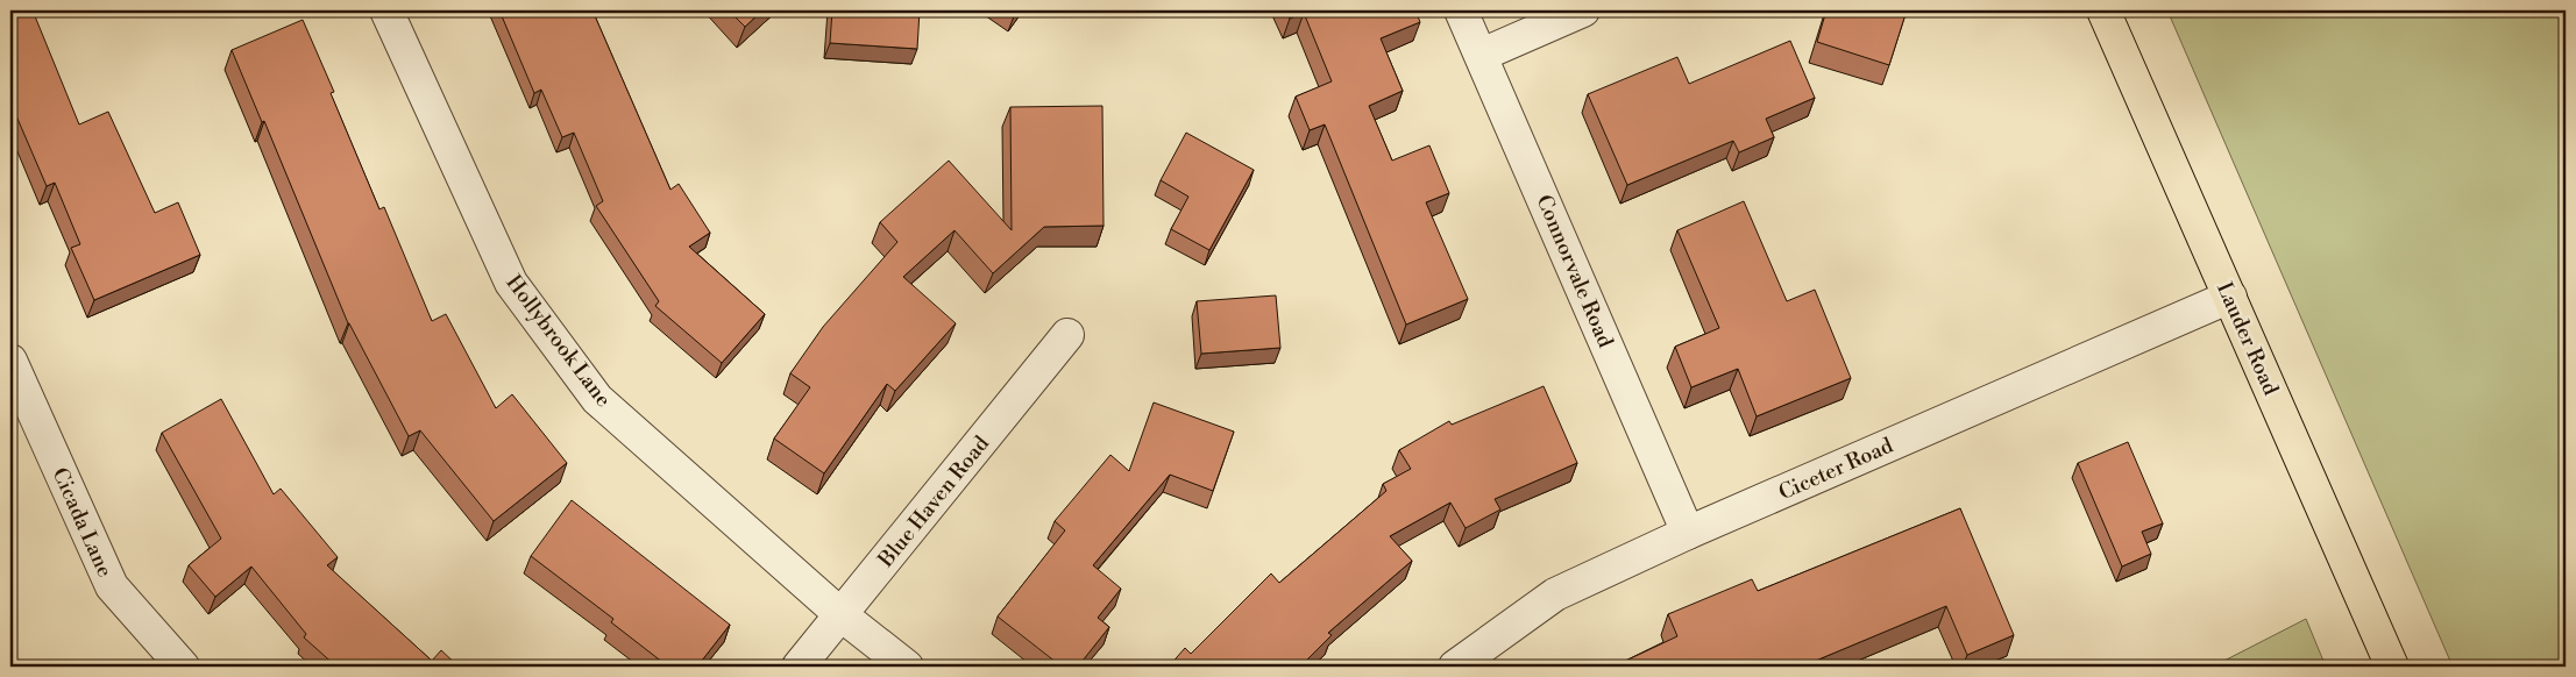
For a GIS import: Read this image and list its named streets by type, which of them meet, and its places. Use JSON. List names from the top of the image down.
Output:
{
  "streets": {
    "main road": ["Lauder Road"],
    "street": [
      "Connorvale Road",
      "Hollybrook Lane",
      "Ciceter Road",
      "Blue Haven Road",
      "Cicada Lane"
    ]
  },
  "crossings": [
    ["Connorvale Road", "Ciceter Road"],
    ["Lauder Road", "Ciceter Road"],
    ["Hollybrook Lane", "Blue Haven Road"]
  ]
}
